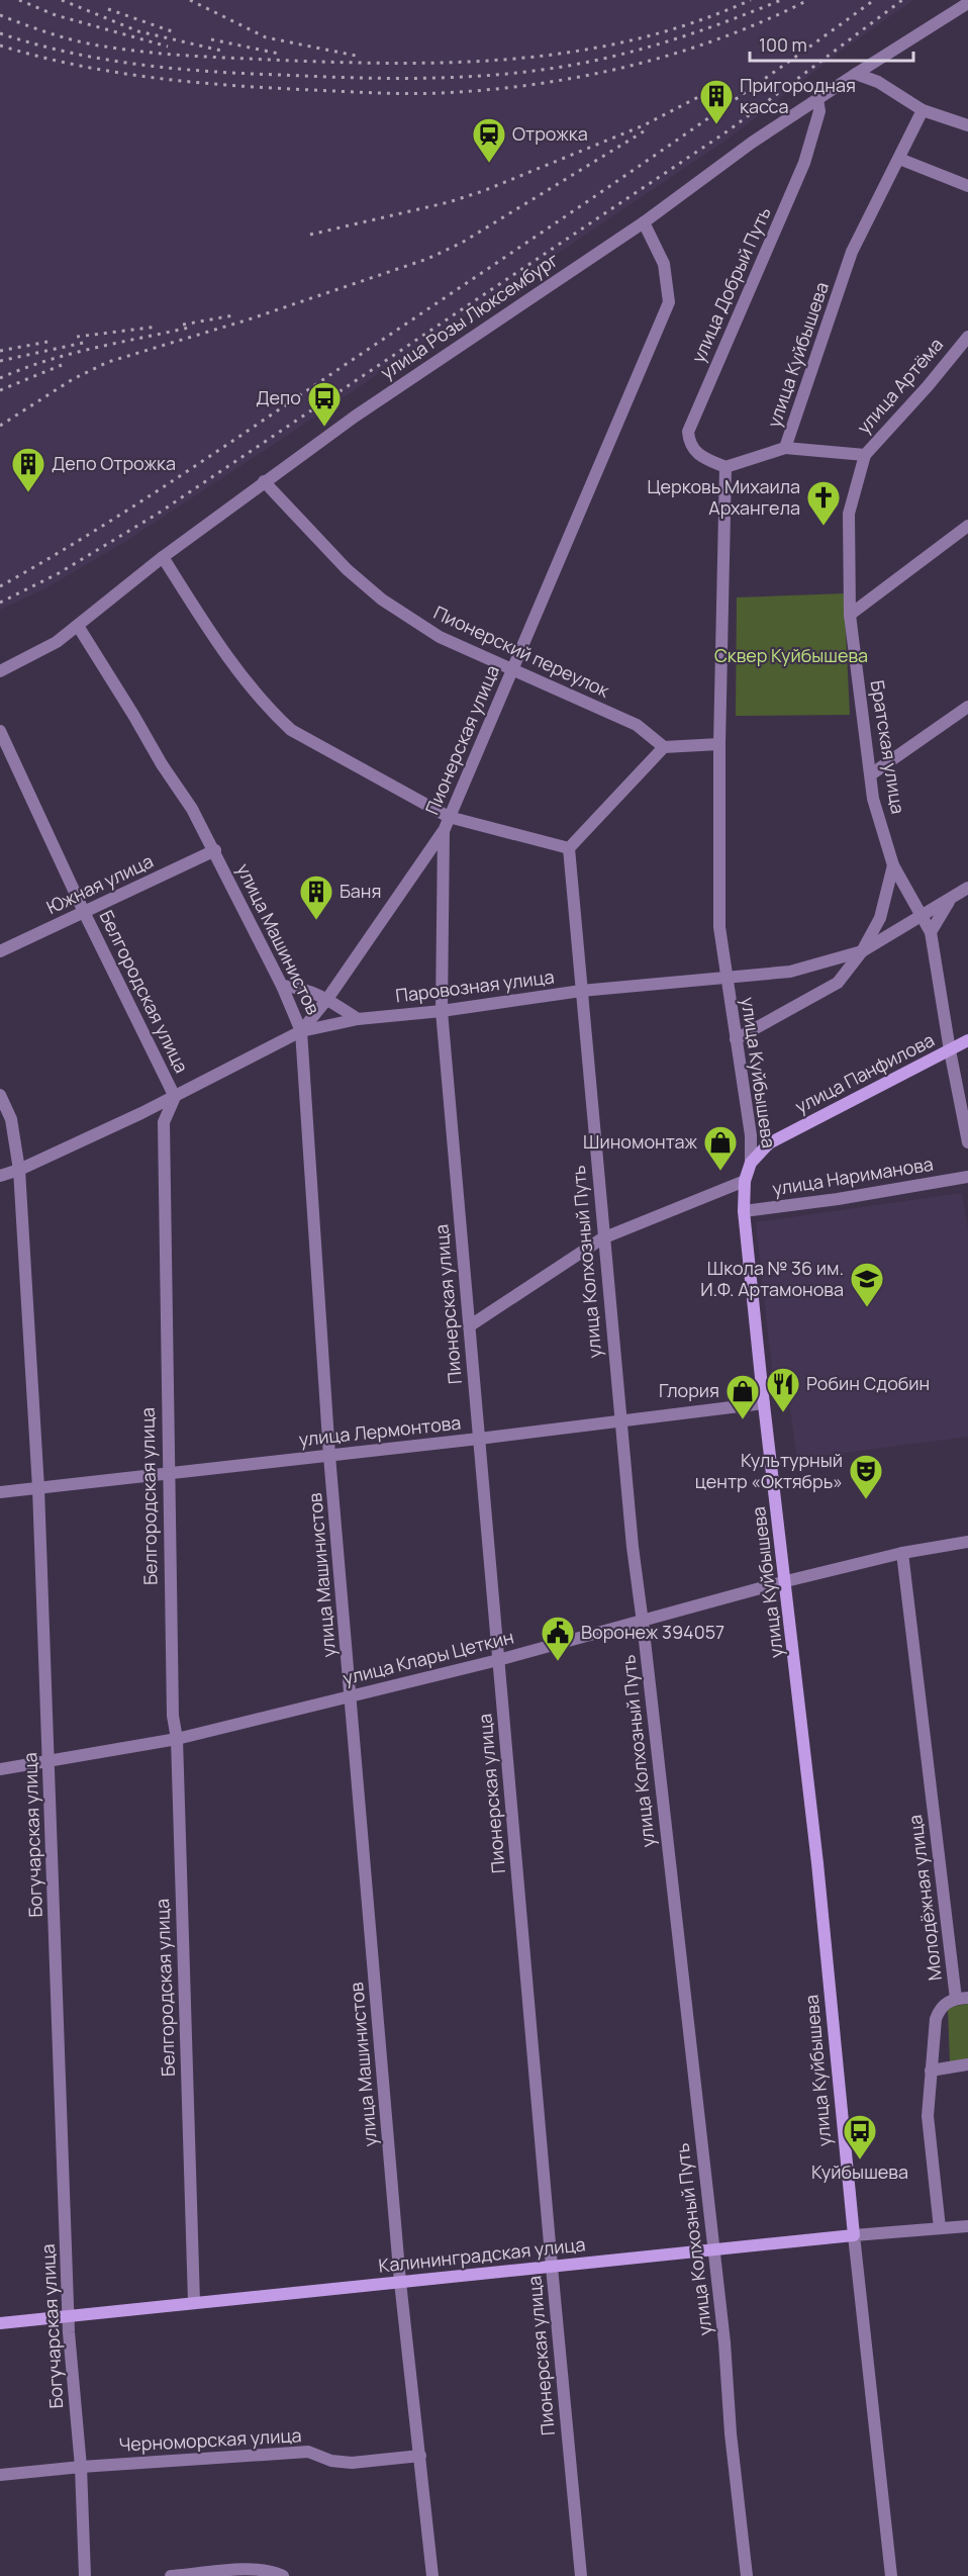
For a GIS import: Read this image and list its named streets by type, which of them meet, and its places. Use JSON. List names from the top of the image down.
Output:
{
  "streets": {
    "main road": ["улица Куйбышева", "улица Панфилова", "Калининградская улица"],
    "street": [
      "улица Добрый Путь",
      "улица Розы Люксембург",
      "улица Артёма",
      "Пионерский переулок",
      "Пионерская улица",
      "Братская улица",
      "Южная улица",
      "улица Машинистов",
      "Паровозная улица",
      "Белгородская улица",
      "улица Нариманова",
      "улица Колхозный Путь",
      "улица Лермонтова",
      "улица Клары Цеткин",
      "Богучарская улица",
      "Молодёжная улица",
      "Черноморская улица"
    ]
  },
  "crossings": [
    ["улица Добрый Путь", "улица Розы Люксембург"],
    ["улица Добрый Путь", "улица Куйбышева"],
    ["улица Розы Люксембург", "Пионерский переулок"],
    ["улица Розы Люксембург", "Пионерская улица"],
    ["улица Розы Люксембург", "улица Машинистов"],
    ["улица Куйбышева", "улица Артёма"],
    ["улица Куйбышева", "Паровозная улица"],
    ["улица Куйбышева", "улица Панфилова"],
    ["улица Куйбышева", "улица Нариманова"],
    ["улица Куйбышева", "улица Лермонтова"],
    ["улица Куйбышева", "улица Клары Цеткин"],
    ["улица Куйбышева", "Калининградская улица"],
    ["улица Артёма", "Братская улица"],
    ["Пионерский переулок", "Пионерская улица"],
    ["Пионерская улица", "Паровозная улица"],
    ["Пионерская улица", "улица Лермонтова"],
    ["Пионерская улица", "улица Клары Цеткин"],
    ["Пионерская улица", "Калининградская улица"],
    ["Братская улица", "Паровозная улица"],
    ["Братская улица", "улица Панфилова"],
    ["Южная улица", "улица Машинистов"],
    ["Южная улица", "Белгородская улица"],
    ["улица Машинистов", "Паровозная улица"],
    ["улица Машинистов", "улица Лермонтова"],
    ["улица Машинистов", "улица Клары Цеткин"],
    ["улица Машинистов", "Калининградская улица"],
    ["улица Машинистов", "Черноморская улица"],
    ["Паровозная улица", "Белгородская улица"],
    ["Паровозная улица", "улица Колхозный Путь"],
    ["Паровозная улица", "Богучарская улица"],
    ["Белгородская улица", "улица Лермонтова"],
    ["Белгородская улица", "улица Клары Цеткин"],
    ["Белгородская улица", "Калининградская улица"],
    ["улица Колхозный Путь", "улица Лермонтова"],
    ["улица Колхозный Путь", "улица Клары Цеткин"],
    ["улица Колхозный Путь", "Калининградская улица"],
    ["улица Лермонтова", "Богучарская улица"],
    ["улица Клары Цеткин", "Богучарская улица"],
    ["улица Клары Цеткин", "Молодёжная улица"],
    ["Богучарская улица", "Калининградская улица"],
    ["Богучарская улица", "Черноморская улица"],
    ["Молодёжная улица", "Калининградская улица"]
  ],
  "parks": ["Сквер Куйбышева"],
  "places": {
    "building": ["Пригородная касса", "Депо Отрожка", "Баня"],
    "station": ["Отрожка"],
    "bus stop": ["Депо", "Куйбышева"],
    "church": ["Церковь Михаила Архангела"],
    "shop": ["Шиномонтаж", "Глория"],
    "school or university": ["Школа № 36 им. И.Ф. Артамонова"],
    "restaurant": ["Робин Сдобин"],
    "theatre": ["Культурный центр «Октябрь»"],
    "public building": ["Воронеж 394057"]
  },
  "scale_bar": "100 m"
}
